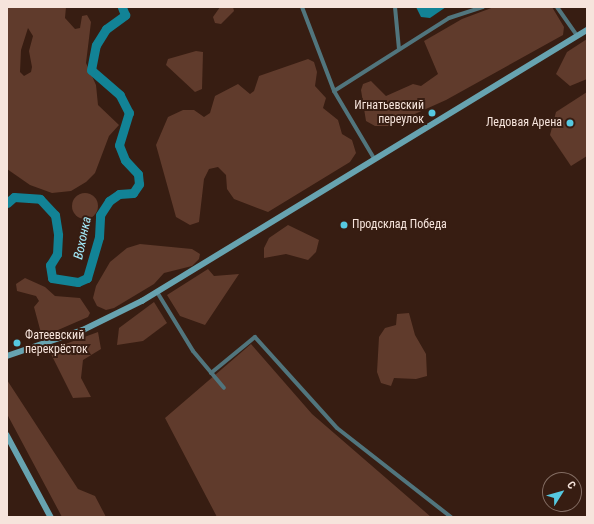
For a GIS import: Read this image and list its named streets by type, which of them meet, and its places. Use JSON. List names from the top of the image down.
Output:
{
  "water": ["Вохонка"],
  "places": [
    "Игнатьевский переулок",
    "Ледовая Арена",
    "Продсклад Победа",
    "Фатеевский перекрёсток"
  ],
  "north": "top right"
}
